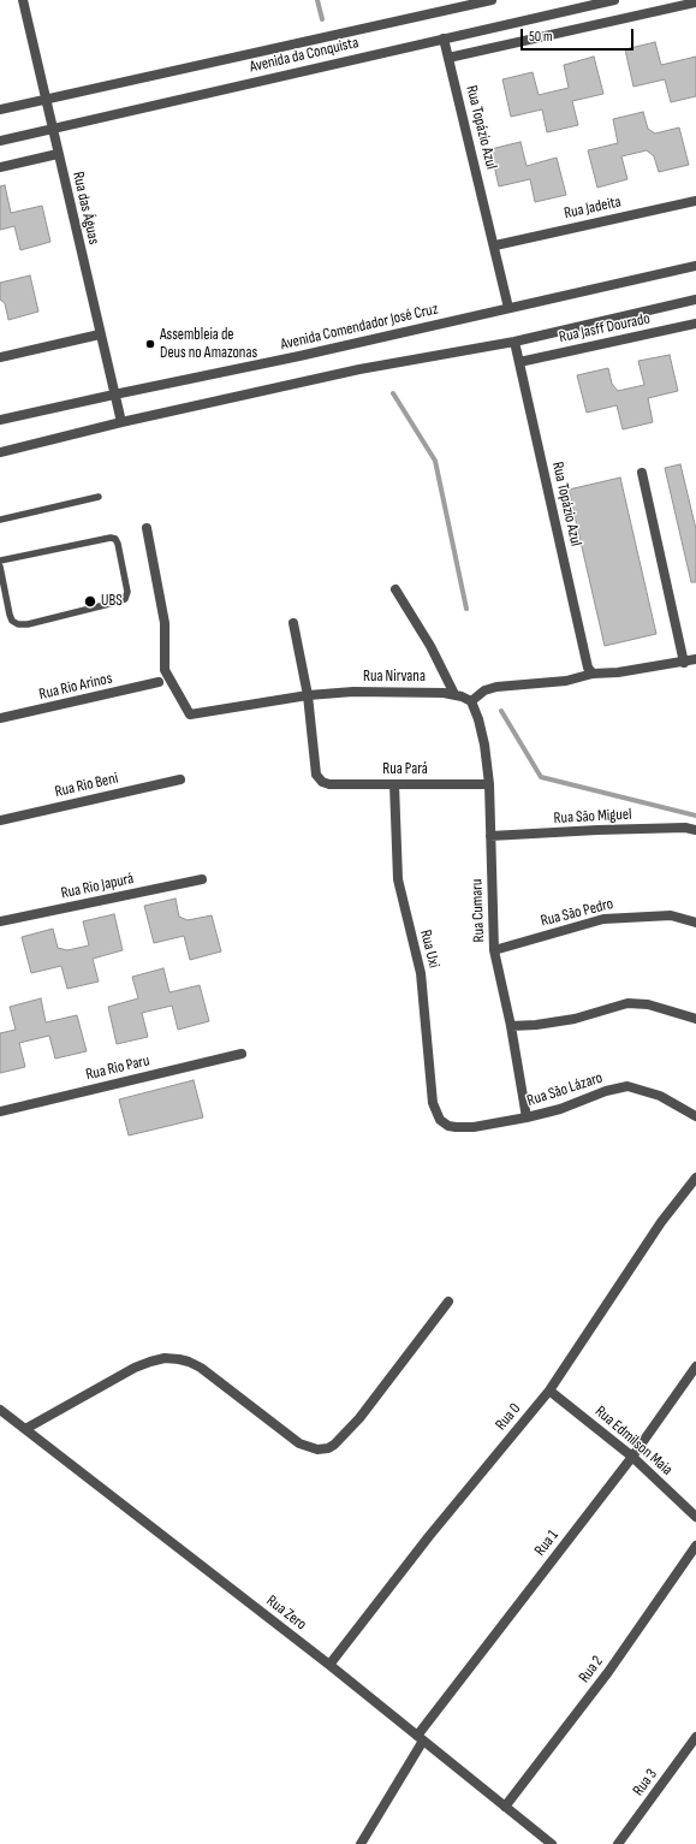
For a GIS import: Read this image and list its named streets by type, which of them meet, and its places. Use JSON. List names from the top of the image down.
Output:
{
  "streets": {
    "street": [
      "Avenida da Conquista",
      "Rua Topázio Azul",
      "Rua das Águas",
      "Rua Jadeita",
      "Avenida Comendador José Cruz",
      "Rua Jasff Dourado",
      "Rua Nirvana",
      "Rua Rio Arinos",
      "Rua Pará",
      "Rua Rio Beni",
      "Rua São Miguel",
      "Rua Rio Japurá",
      "Rua Cumaru",
      "Rua São Pedro",
      "Rua Uxi",
      "Rua Rio Paru",
      "Rua São Lázaro",
      "Rua 0",
      "Rua Edmilson Maia",
      "Rua 1",
      "Rua Zero",
      "Rua 2",
      "Rua 3"
    ]
  },
  "crossings": [
    ["Avenida da Conquista", "Rua Topázio Azul"],
    ["Avenida da Conquista", "Rua das Águas"],
    ["Rua Topázio Azul", "Rua Jadeita"],
    ["Rua Topázio Azul", "Avenida Comendador José Cruz"],
    ["Rua Topázio Azul", "Rua Jasff Dourado"],
    ["Rua das Águas", "Avenida Comendador José Cruz"],
    ["Rua Nirvana", "Rua Pará"],
    ["Rua Nirvana", "Rua Cumaru"],
    ["Rua Pará", "Rua Cumaru"],
    ["Rua Pará", "Rua Uxi"],
    ["Rua São Miguel", "Rua Cumaru"],
    ["Rua Cumaru", "Rua São Pedro"],
    ["Rua Cumaru", "Rua São Lázaro"],
    ["Rua Uxi", "Rua São Lázaro"],
    ["Rua 0", "Rua Edmilson Maia"],
    ["Rua 0", "Rua Zero"],
    ["Rua Edmilson Maia", "Rua 1"],
    ["Rua 1", "Rua Zero"],
    ["Rua Zero", "Rua 2"]
  ],
  "places": ["Assembleia de Deus no Amazonas", "UBS"],
  "scale_bar": "50 m"
}
